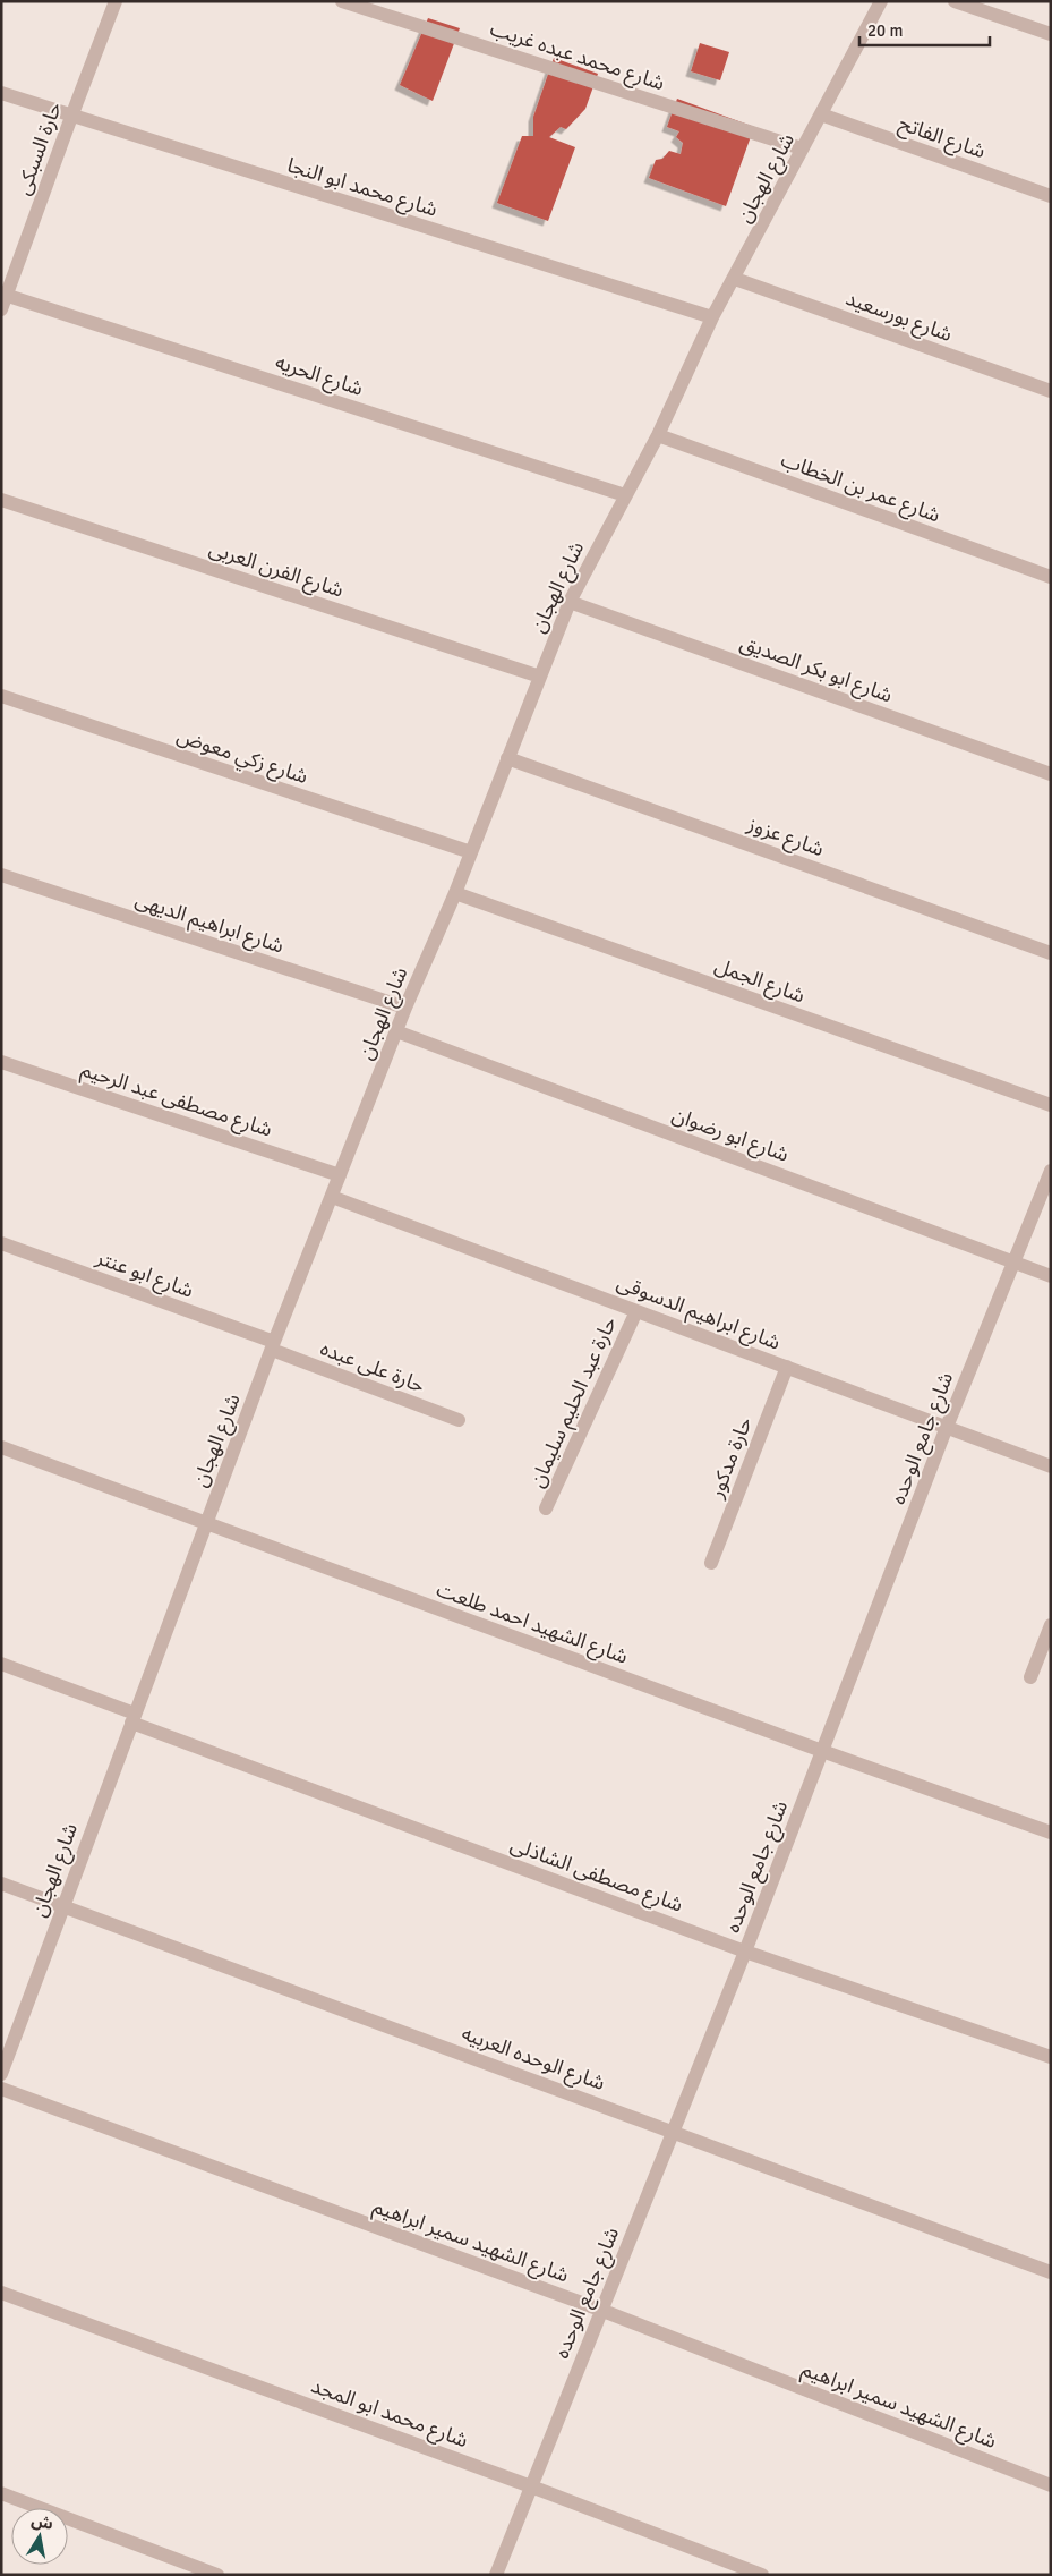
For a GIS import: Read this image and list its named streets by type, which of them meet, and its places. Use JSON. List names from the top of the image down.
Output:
{
  "streets": {
    "street": [
      "شارع محمد عبده غريب",
      "شارع الفاتح",
      "حارة السبكى",
      "شارع الهجان",
      "شارع محمد ابو النجا",
      "شارع بورسعيد",
      "شارع الحريه",
      "شارع عمر بن الخطاب",
      "شارع الفرن العربى",
      "شارع ابو بكر الصديق",
      "شارع زكي معوض",
      "شارع عزوز",
      "شارع ابراهيم الديهى",
      "شارع الجمل",
      "شارع مصطفى عبد الرحيم",
      "شارع ابو رضوان",
      "شارع ابو عنتر",
      "شارع ابراهيم الدسوقى",
      "حارة على عبده",
      "حارة عبد الحليم سليمان",
      "شارع جامع الوحده",
      "حارة مدكور",
      "شارع الشهيد احمد طلعت",
      "شارع مصطفى الشاذلى",
      "شارع الوحده العربيه",
      "شارع الشهيد سمير ابراهيم",
      "شارع محمد ابو المجد"
    ]
  },
  "crossings": [
    ["شارع محمد عبده غريب", "شارع الهجان"],
    ["شارع الفاتح", "شارع الهجان"],
    ["حارة السبكى", "شارع محمد ابو النجا"],
    ["حارة السبكى", "شارع الحريه"],
    ["شارع الهجان", "شارع محمد ابو النجا"],
    ["شارع الهجان", "شارع بورسعيد"],
    ["شارع الهجان", "شارع الحريه"],
    ["شارع الهجان", "شارع عمر بن الخطاب"],
    ["شارع الهجان", "شارع الفرن العربى"],
    ["شارع الهجان", "شارع ابو بكر الصديق"],
    ["شارع الهجان", "شارع زكي معوض"],
    ["شارع الهجان", "شارع عزوز"],
    ["شارع الهجان", "شارع ابراهيم الديهى"],
    ["شارع الهجان", "شارع الجمل"],
    ["شارع الهجان", "شارع مصطفى عبد الرحيم"],
    ["شارع الهجان", "شارع ابو رضوان"],
    ["شارع الهجان", "شارع ابو عنتر"],
    ["شارع الهجان", "شارع ابراهيم الدسوقى"],
    ["شارع الهجان", "حارة على عبده"],
    ["شارع الهجان", "شارع الشهيد احمد طلعت"],
    ["شارع الهجان", "شارع مصطفى الشاذلى"],
    ["شارع الهجان", "شارع الوحده العربيه"],
    ["شارع ابو رضوان", "شارع جامع الوحده"],
    ["شارع ابو عنتر", "حارة على عبده"],
    ["شارع ابراهيم الدسوقى", "حارة عبد الحليم سليمان"],
    ["شارع ابراهيم الدسوقى", "شارع جامع الوحده"],
    ["شارع ابراهيم الدسوقى", "حارة مدكور"],
    ["شارع جامع الوحده", "شارع الشهيد احمد طلعت"],
    ["شارع جامع الوحده", "شارع مصطفى الشاذلى"],
    ["شارع جامع الوحده", "شارع الوحده العربيه"],
    ["شارع جامع الوحده", "شارع الشهيد سمير ابراهيم"],
    ["شارع جامع الوحده", "شارع محمد ابو المجد"]
  ],
  "scale_bar": "20 m",
  "north": "top"
}
